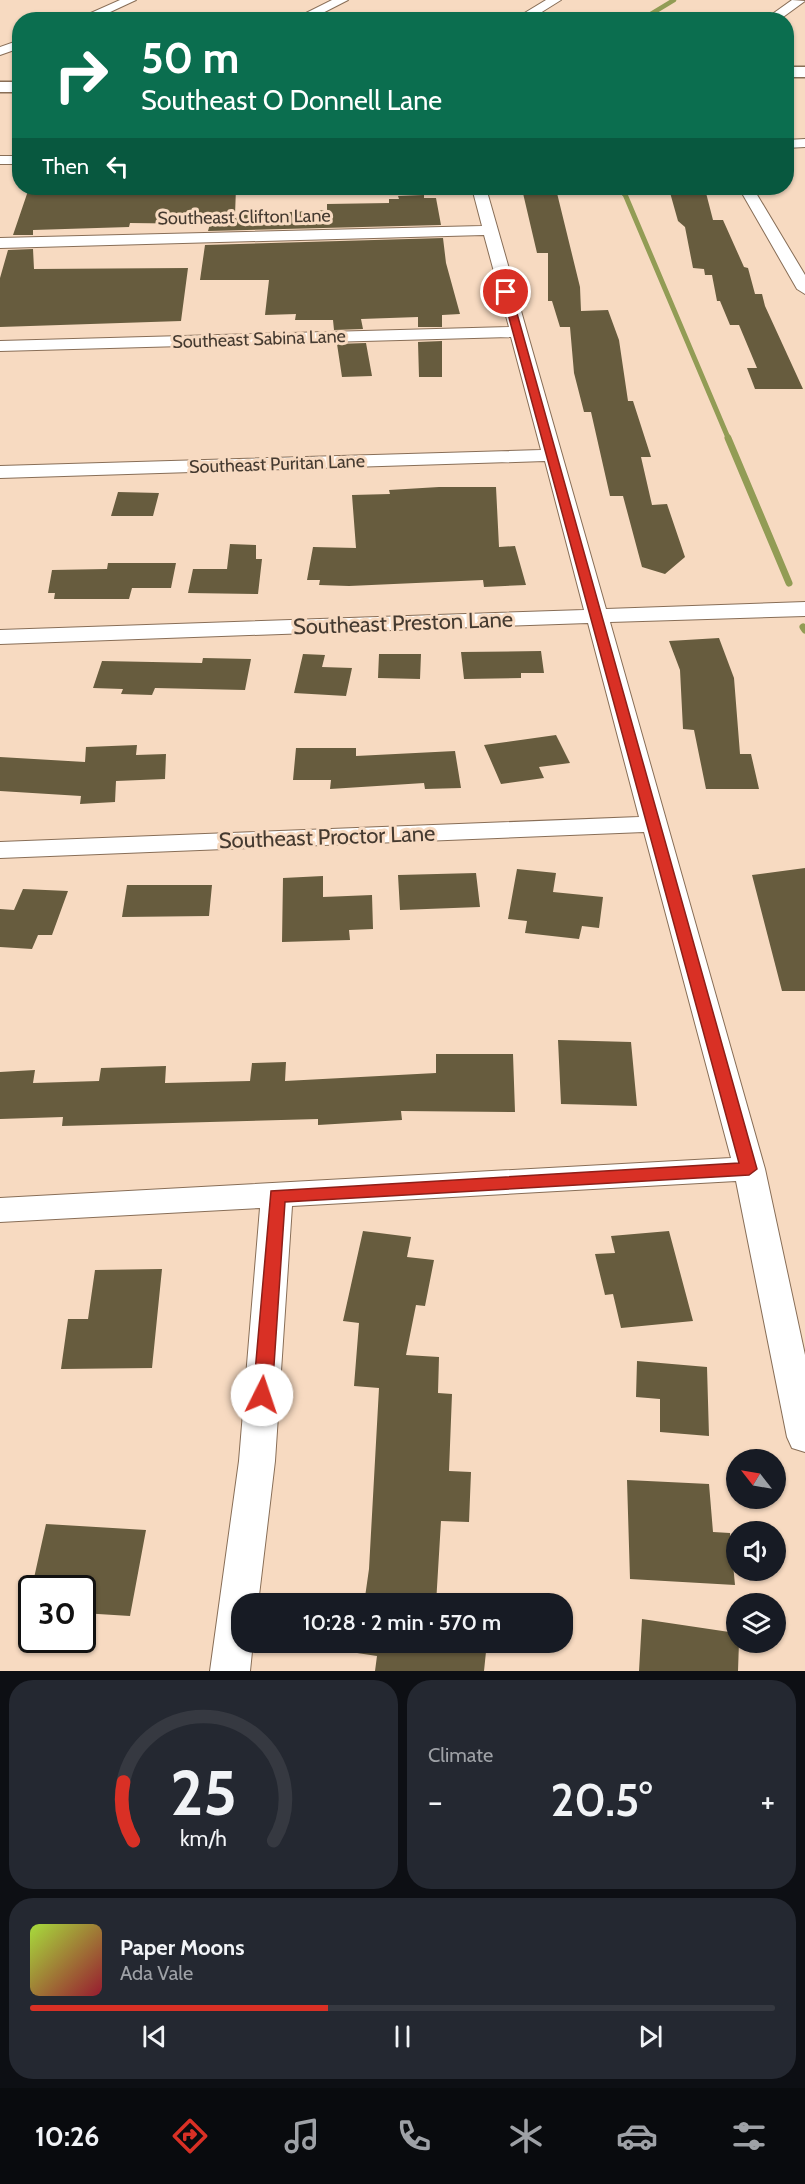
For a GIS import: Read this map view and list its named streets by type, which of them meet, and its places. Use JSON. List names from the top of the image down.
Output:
{
  "streets": {
    "street": [
      "Southeast Clifton Lane",
      "Southeast Sabina Lane",
      "Southeast Puritan Lane",
      "Southeast Preston Lane",
      "Southeast Proctor Lane"
    ]
  },
  "north": "top left",
  "page": {
    "turn": ["50 m", "Southeast O Donnell Lane"],
    "then": "Then",
    "limit": "30",
    "trip": "10:28 · 2 min · 570 m",
    "tile": "Climate",
    "heat": ["−", "20.5°", "+"],
    "song": ["Paper Moons", "Ada Vale"],
    "tabs": "10:26",
    "gauge": ["25", "km/h"]
  }
}
